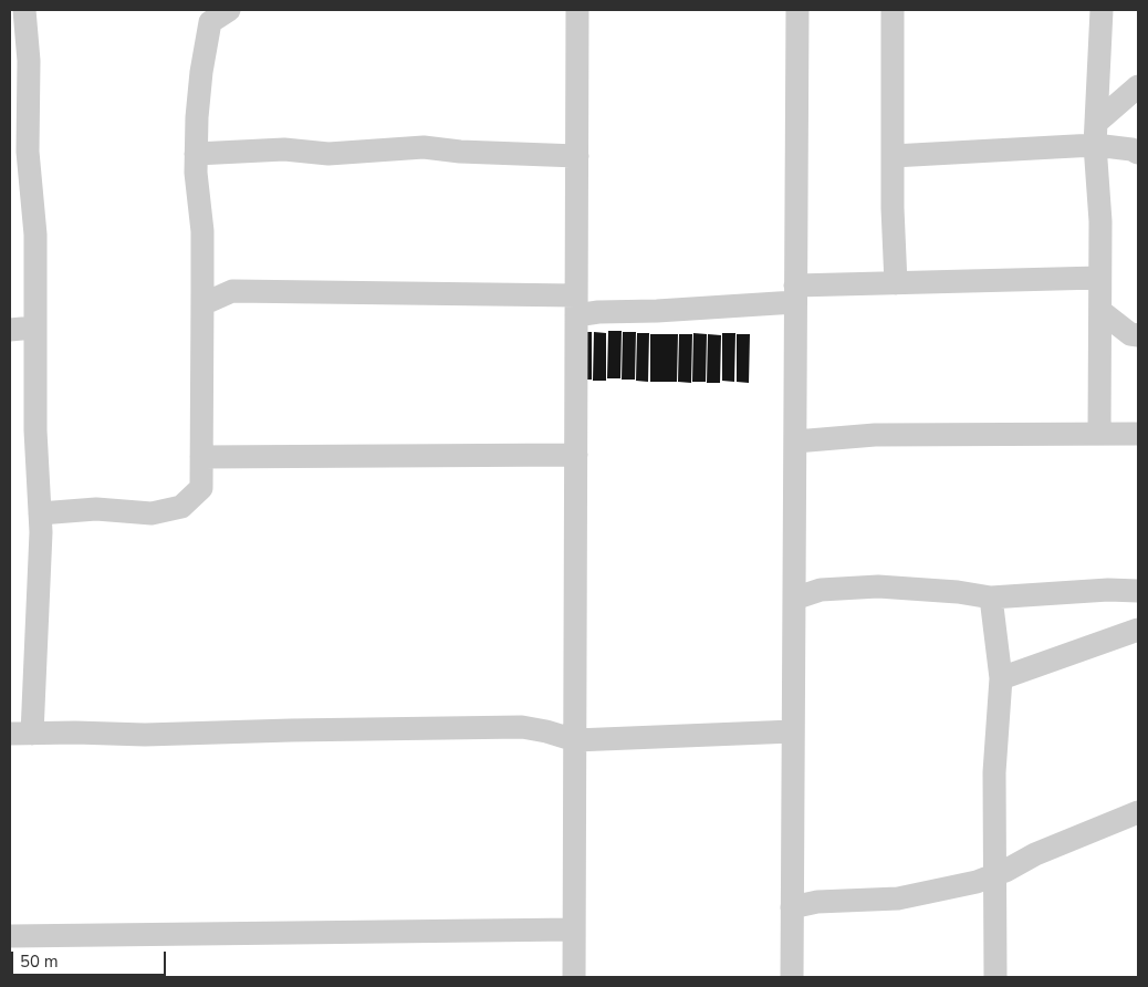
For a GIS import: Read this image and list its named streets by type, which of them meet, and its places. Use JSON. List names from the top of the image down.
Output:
{
  "scale_bar": "50 m"
}
